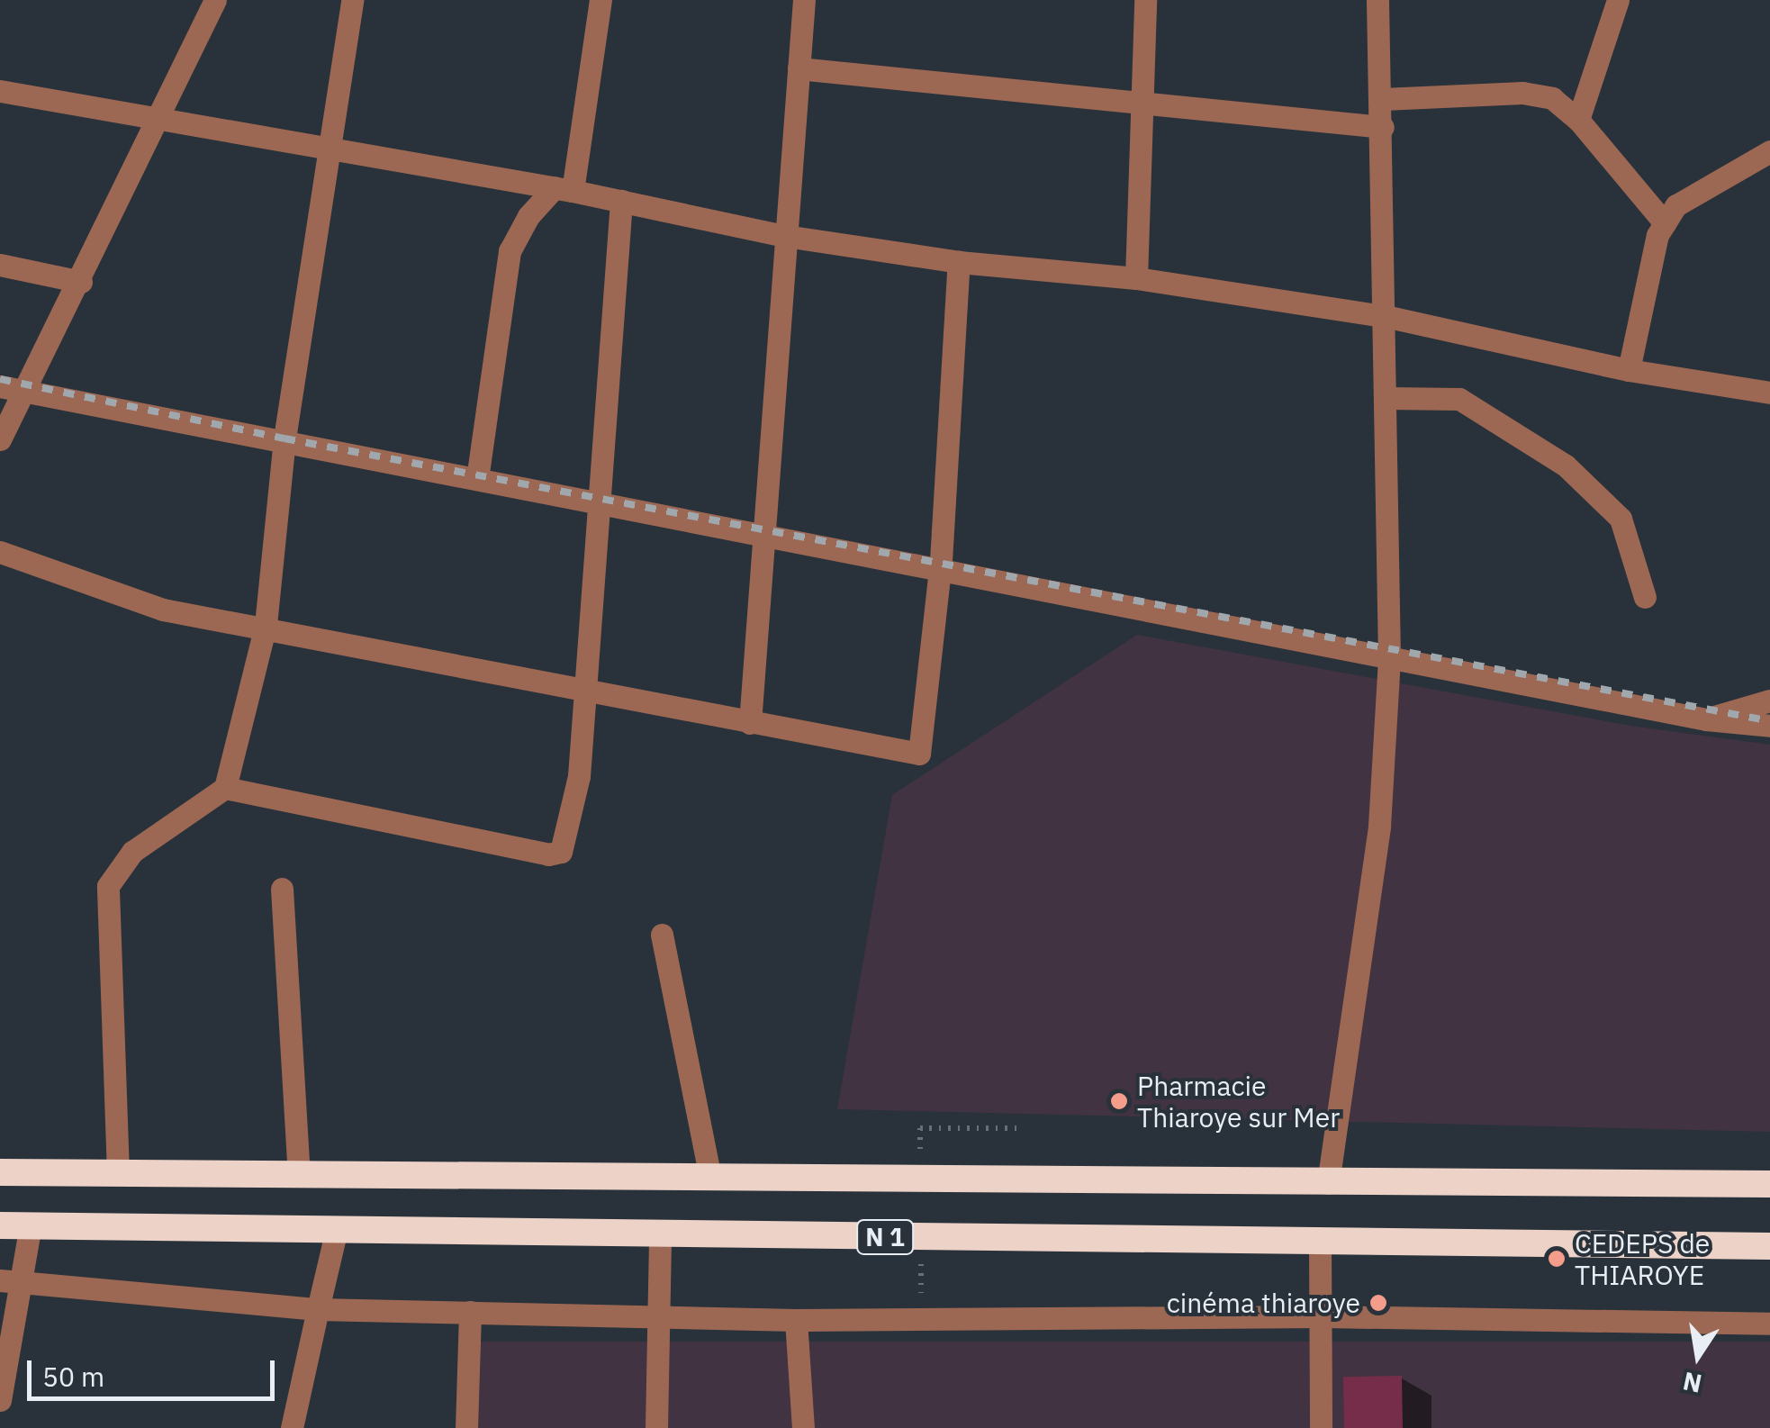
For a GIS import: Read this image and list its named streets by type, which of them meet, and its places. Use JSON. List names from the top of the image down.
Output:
{
  "streets": {
    "highway": ["N 1"]
  },
  "places": ["Pharmacie Thiaroye sur Mer", "CEDEPS de THIAROYE", "cinéma thiaroye"],
  "scale_bar": "50 m",
  "north": "bottom"
}
